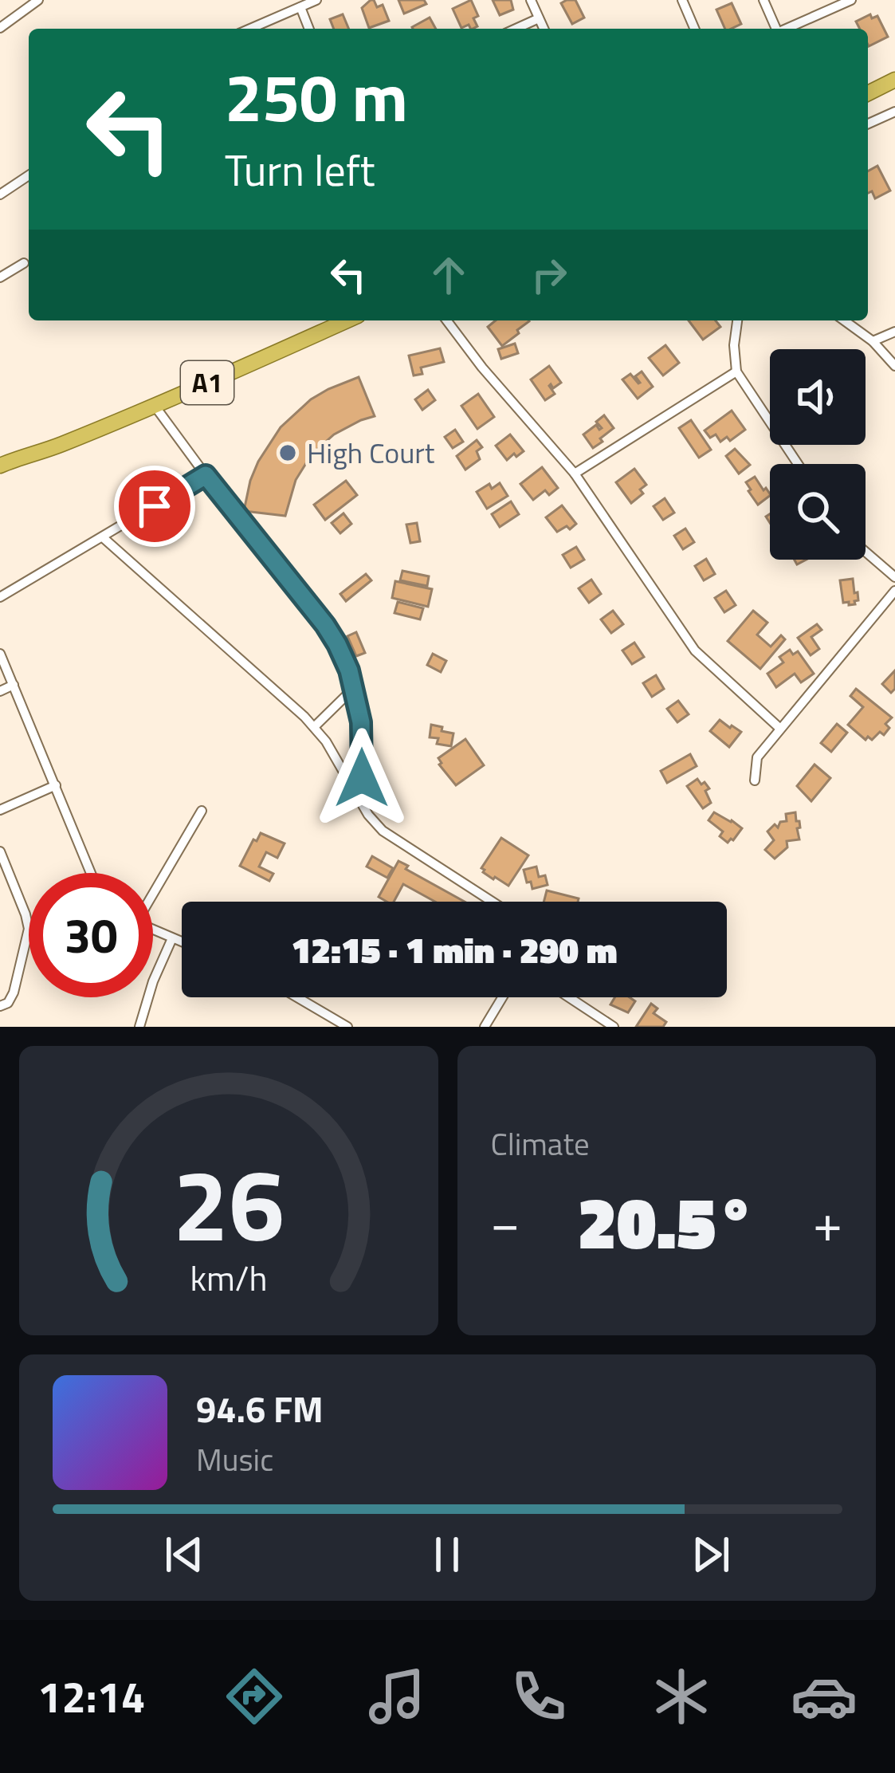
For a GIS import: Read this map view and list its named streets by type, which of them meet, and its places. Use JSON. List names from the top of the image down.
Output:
{
  "streets": {
    "highway": ["A1"]
  },
  "places": ["High Court"],
  "page": {
    "turn": ["250 m", "Turn left"],
    "limit": "30",
    "trip": "12:15 · 1 min · 290 m",
    "tile": "Climate",
    "heat": ["−", "20.5°", "+"],
    "song": ["94.6 FM", "Music"],
    "tabs": "12:14",
    "gauge": ["26", "km/h"]
  }
}
